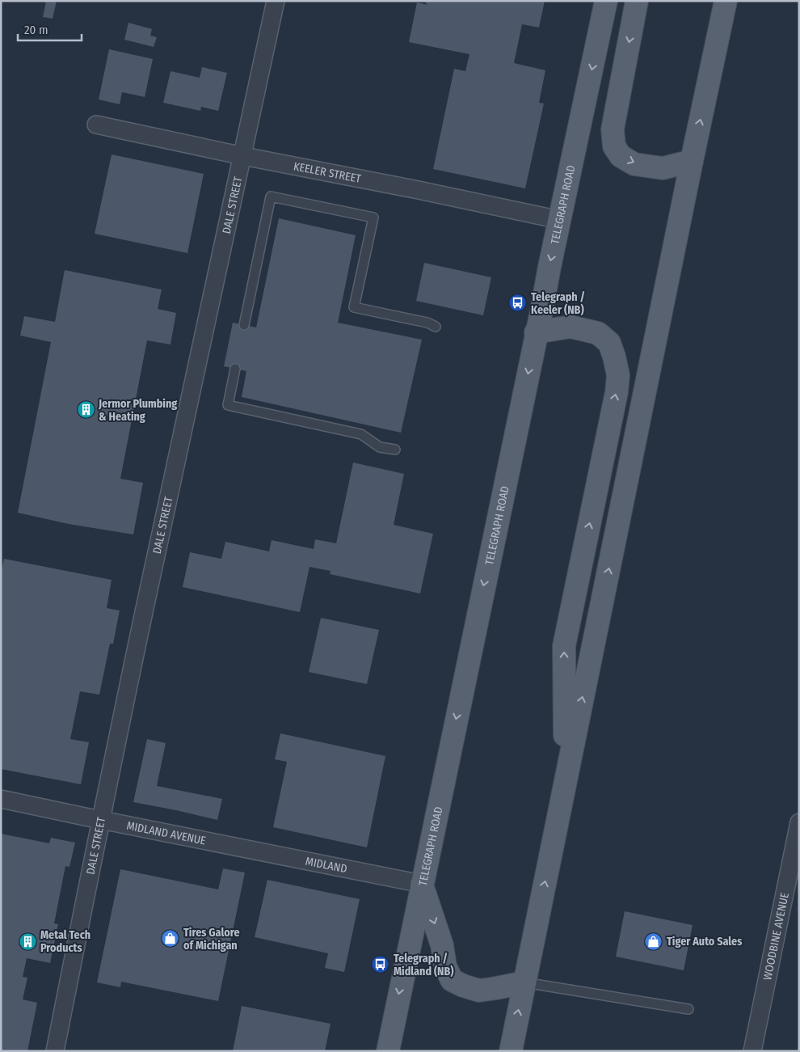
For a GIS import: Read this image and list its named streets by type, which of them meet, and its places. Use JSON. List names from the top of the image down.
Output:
{
  "streets": {
    "main road": ["TELEGRAPH ROAD"],
    "street": [
      "KEELER STREET",
      "DALE STREET",
      "MIDLAND AVENUE",
      "MIDLAND",
      "WOODBINE AVENUE"
    ]
  },
  "crossings": [
    ["KEELER STREET", "DALE STREET"],
    ["KEELER STREET", "TELEGRAPH ROAD"],
    ["DALE STREET", "MIDLAND AVENUE"],
    ["TELEGRAPH ROAD", "MIDLAND"],
    ["MIDLAND AVENUE", "MIDLAND"]
  ],
  "places": {
    "bus stop": ["Telegraph / Keeler (NB)", "Telegraph / Midland (NB)"],
    "building": ["Jermor Plumbing & Heating", "Metal Tech Products"],
    "shop": ["Tires Galore of Michigan", "Tiger Auto Sales"]
  },
  "scale_bar": "20 m"
}
